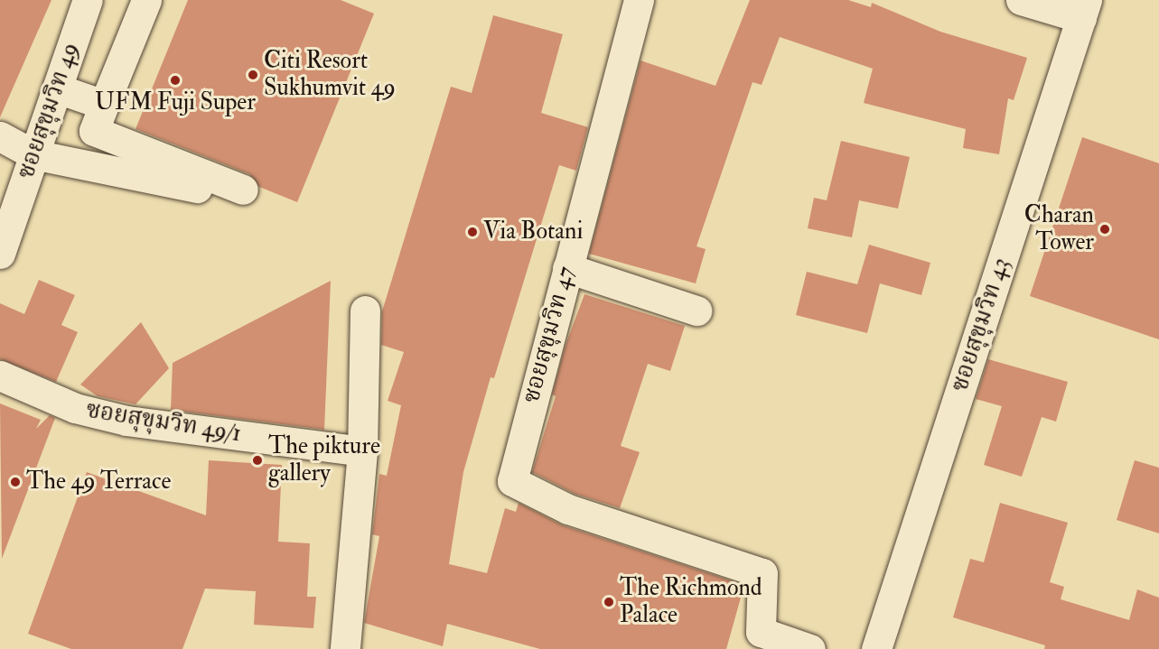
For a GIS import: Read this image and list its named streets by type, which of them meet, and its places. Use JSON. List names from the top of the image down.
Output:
{
  "streets": {
    "street": [
      "ซอยสุขุมวิท 49",
      "ซอยสุขุมวิท 43",
      "ซอยสุขุมวิท 47",
      "ซอยสุขุมวิท 49/1"
    ]
  },
  "places": [
    "Citi Resort Sukhumvit 49",
    "UFM Fuji Super",
    "Charan Tower",
    "Via Botani",
    "The pikture gallery",
    "The 49 Terrace",
    "The Richmond Palace"
  ]
}
